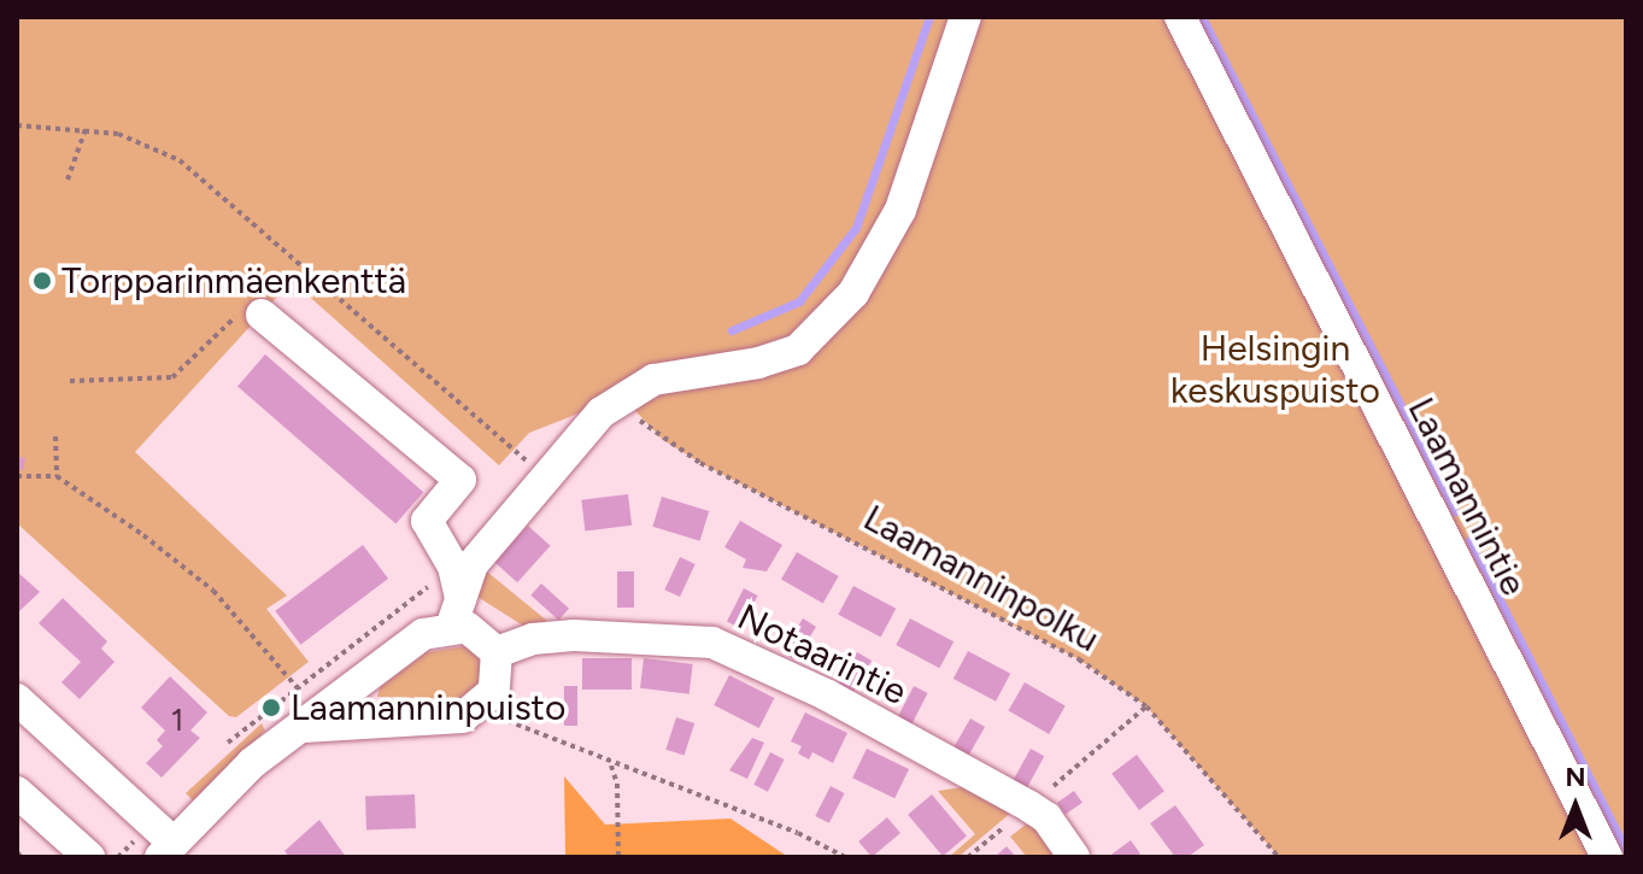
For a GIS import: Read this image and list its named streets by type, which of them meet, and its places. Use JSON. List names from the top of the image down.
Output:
{
  "streets": {
    "street": ["Laamannintie", "Notaarintie"],
    "path": ["Laamanninpolku"]
  },
  "parks": ["Helsingin keskuspuisto"],
  "places": ["Torpparinmäenkenttä", "Laamanninpuisto"],
  "house_numbers": ["1"],
  "north": "top"
}
